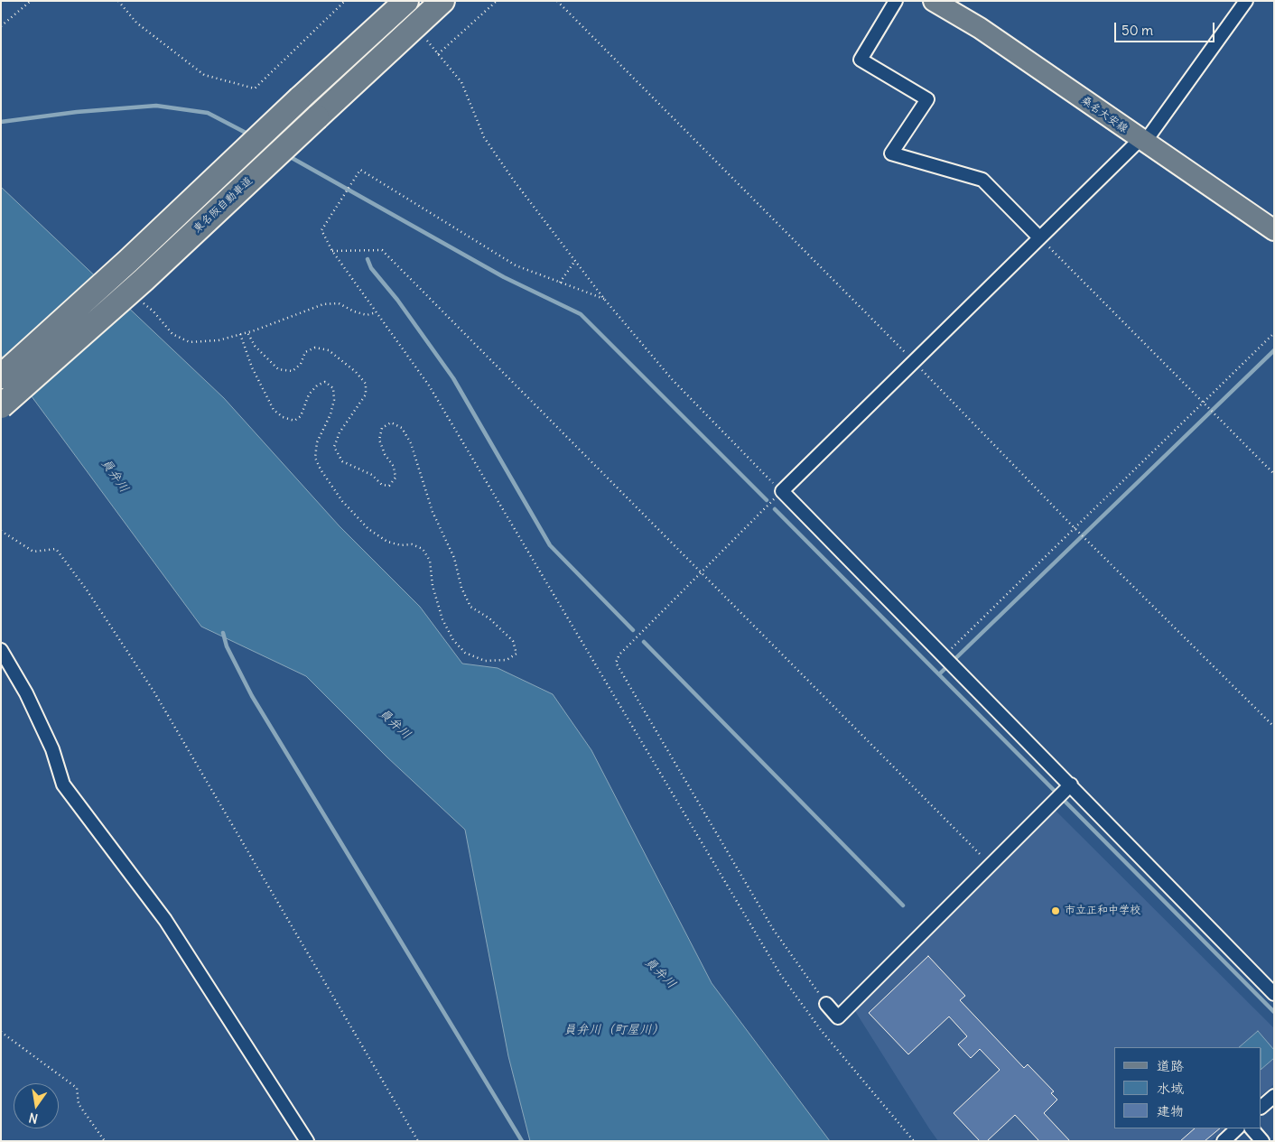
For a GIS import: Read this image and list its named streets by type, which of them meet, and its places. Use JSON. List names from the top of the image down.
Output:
{
  "streets": {
    "highway": ["東名阪自動車道"],
    "main road": ["桑名大安線"]
  },
  "water": ["員弁川", "員弁川（町屋川）"],
  "places": ["市立正和中学校"],
  "legend": ["道路", "水域", "建物"],
  "scale_bar": "50 m",
  "north": "bottom"
}
